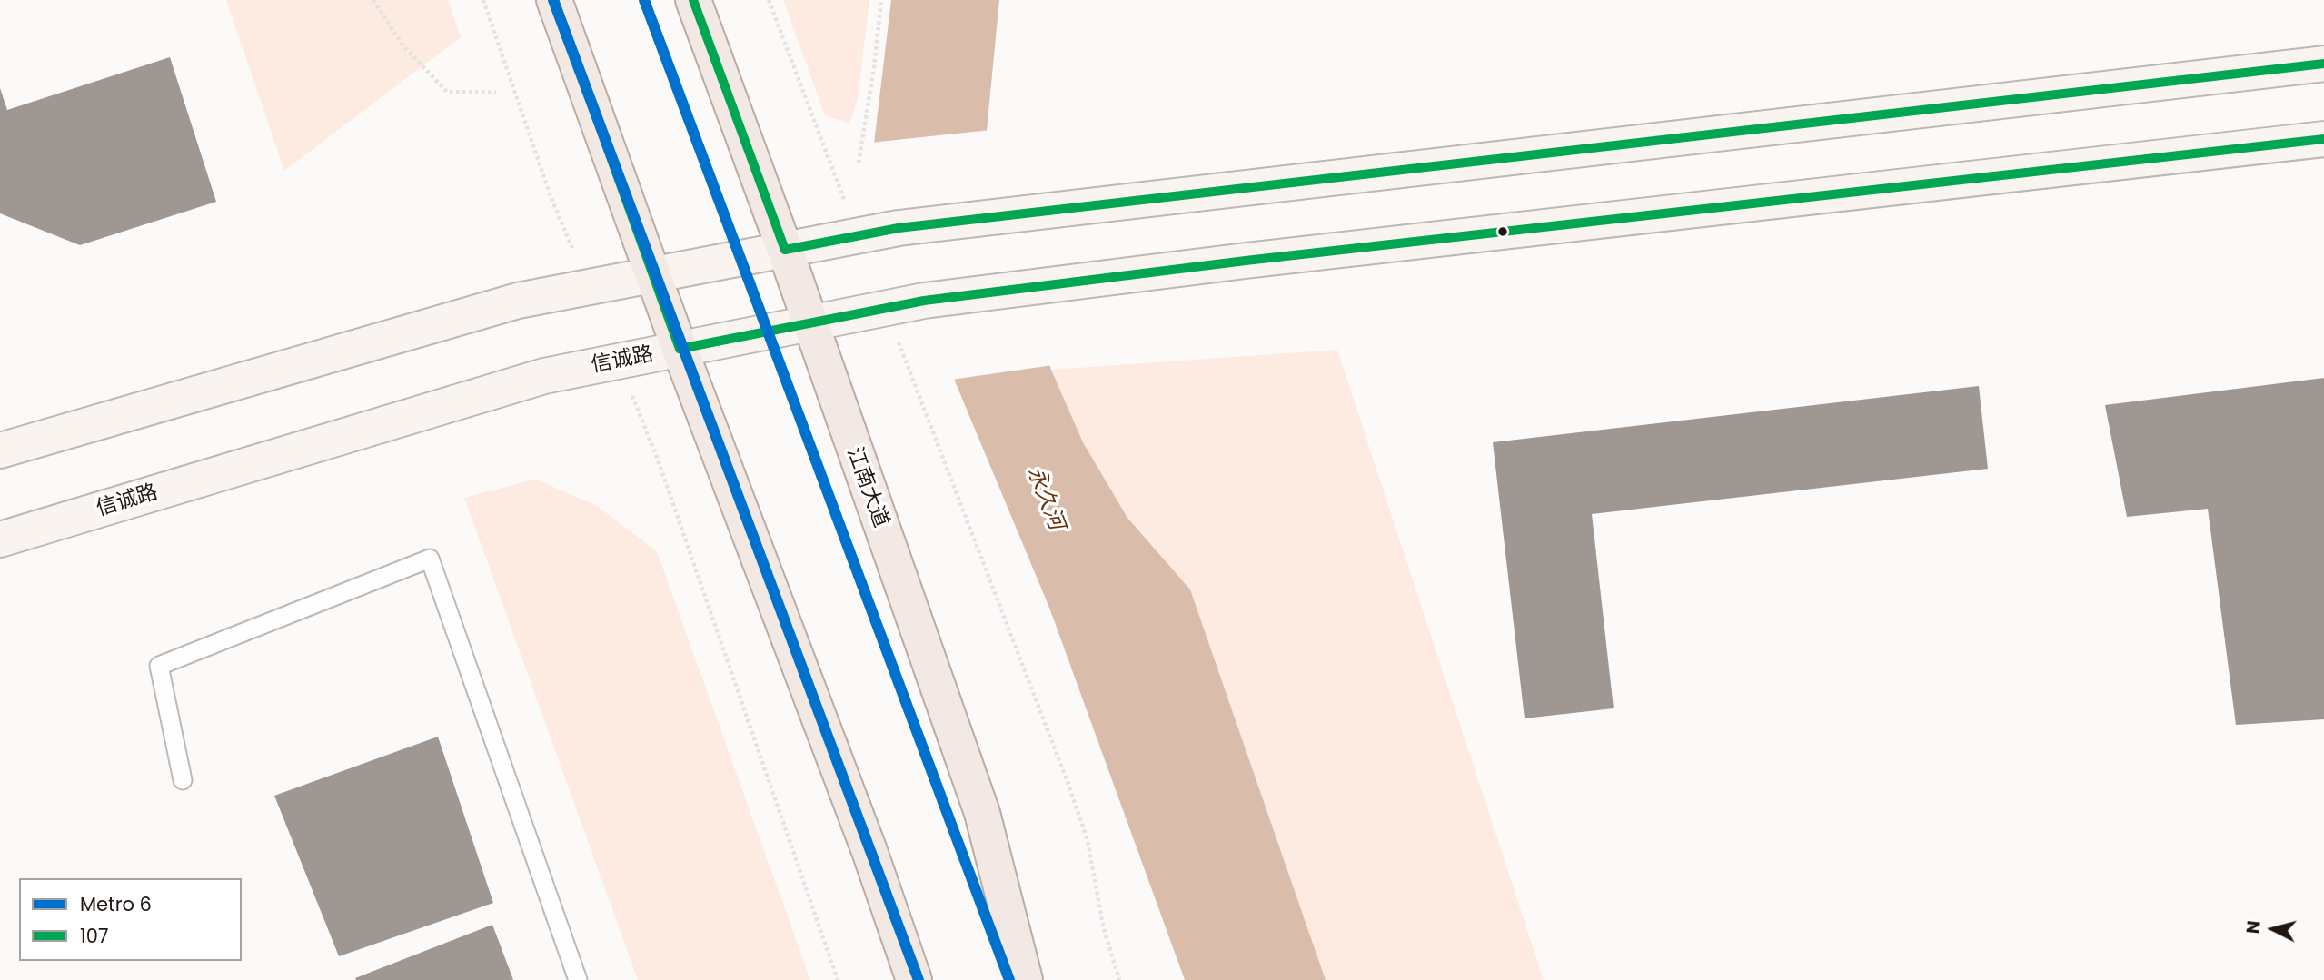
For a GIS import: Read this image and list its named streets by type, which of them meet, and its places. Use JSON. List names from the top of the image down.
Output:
{
  "streets": {
    "main road": ["信诚路", "江南大道"]
  },
  "crossings": [
    ["信诚路", "江南大道"]
  ],
  "water": ["永久河"],
  "lines": ["metro line 6", "transit line 107"],
  "legend": ["Metro 6", "107"],
  "north": "left"
}
